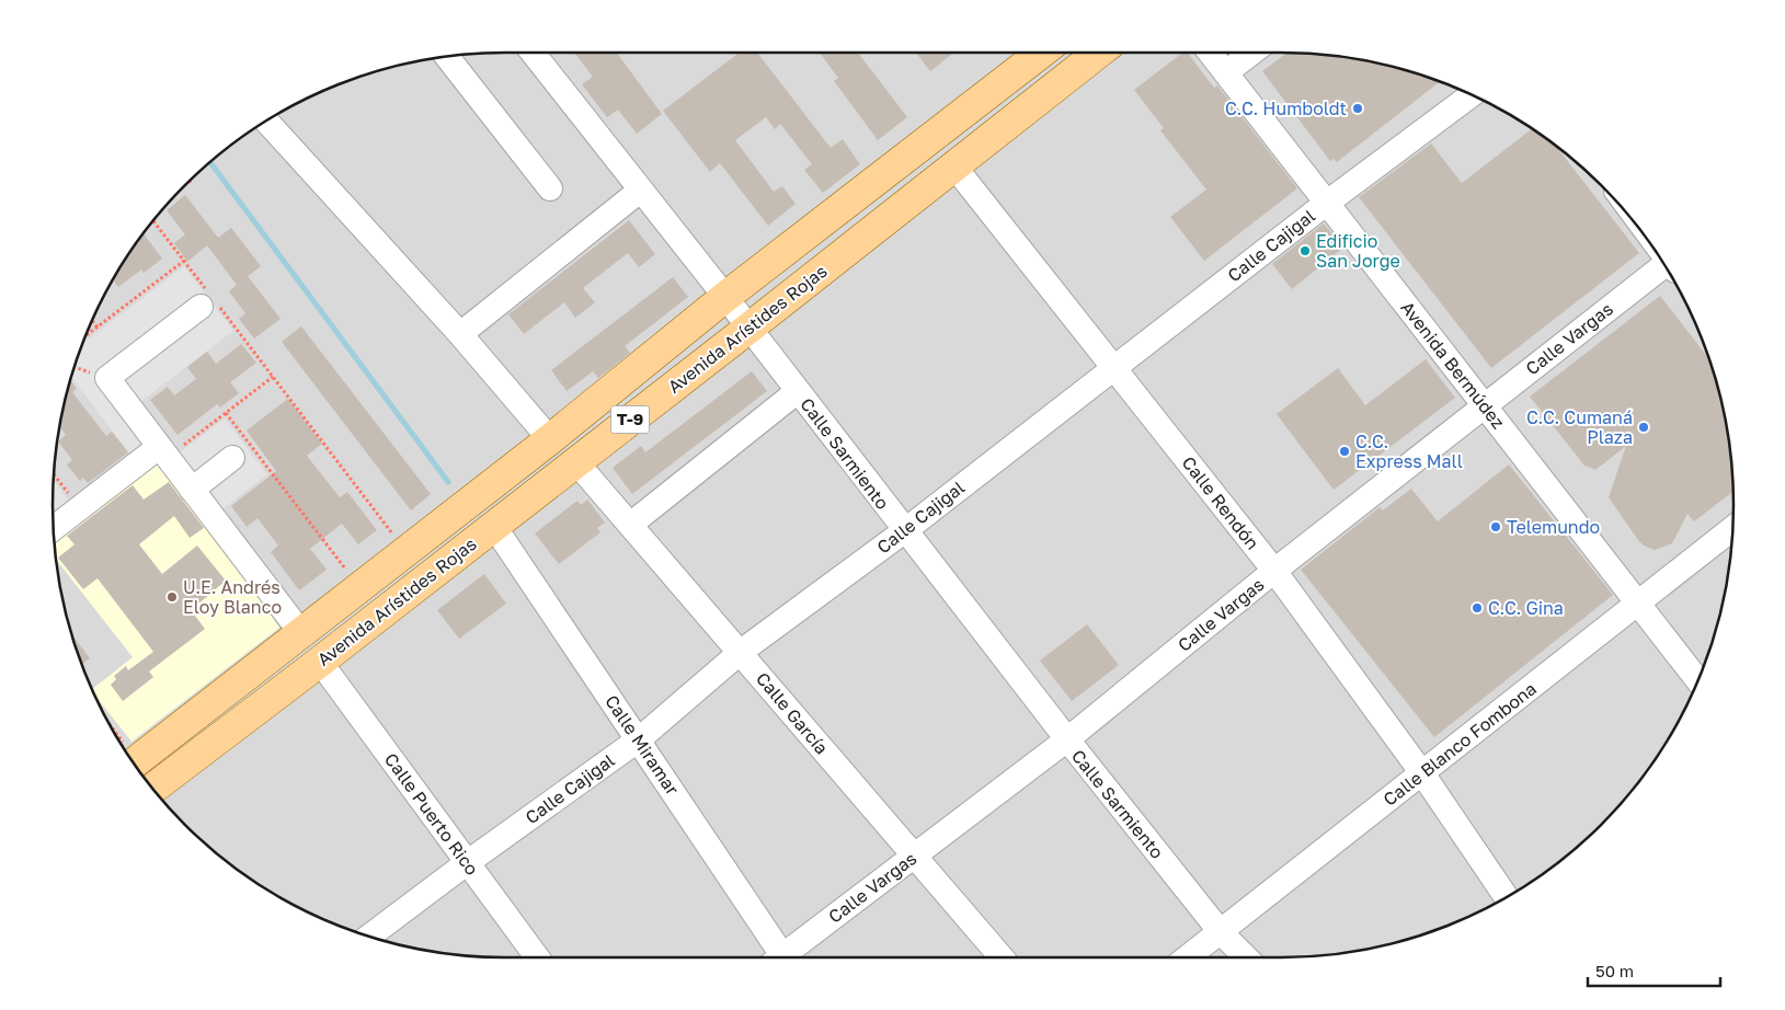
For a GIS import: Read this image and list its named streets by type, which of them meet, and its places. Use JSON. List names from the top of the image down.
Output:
{
  "streets": {
    "main road": ["Avenida Arístides Rojas", "T-9"],
    "street": [
      "Calle Cajigal",
      "Calle Vargas",
      "Avenida Bermúdez",
      "Calle Sarmiento",
      "Calle Rendón",
      "Calle García",
      "Calle Blanco Fombona",
      "Calle Miramar",
      "Calle Puerto Rico"
    ]
  },
  "crossings": [
    ["Calle Cajigal", "Avenida Bermúdez"],
    ["Calle Cajigal", "Calle Sarmiento"],
    ["Calle Cajigal", "Calle Rendón"],
    ["Calle Cajigal", "Calle García"],
    ["Calle Cajigal", "Calle Miramar"],
    ["Calle Cajigal", "Calle Puerto Rico"],
    ["Avenida Arístides Rojas", "Calle Sarmiento"],
    ["Avenida Arístides Rojas", "Calle Rendón"],
    ["Avenida Arístides Rojas", "Calle García"],
    ["Avenida Arístides Rojas", "Calle Miramar"],
    ["Avenida Arístides Rojas", "Calle Puerto Rico"],
    ["Calle Vargas", "Avenida Bermúdez"],
    ["Calle Vargas", "Calle Sarmiento"],
    ["Calle Vargas", "Calle Rendón"],
    ["Calle Vargas", "Calle García"],
    ["Avenida Bermúdez", "Calle Blanco Fombona"],
    ["Calle Sarmiento", "Calle Blanco Fombona"],
    ["Calle Rendón", "Calle Blanco Fombona"]
  ],
  "places": [
    "C.C. Humboldt",
    "Edificio San Jorge",
    "C.C. Cumaná Plaza",
    "C.C. Express Mall",
    "Telemundo",
    "U.E. Andrés Eloy Blanco",
    "C.C. Gina"
  ],
  "scale_bar": "50 m"
}
